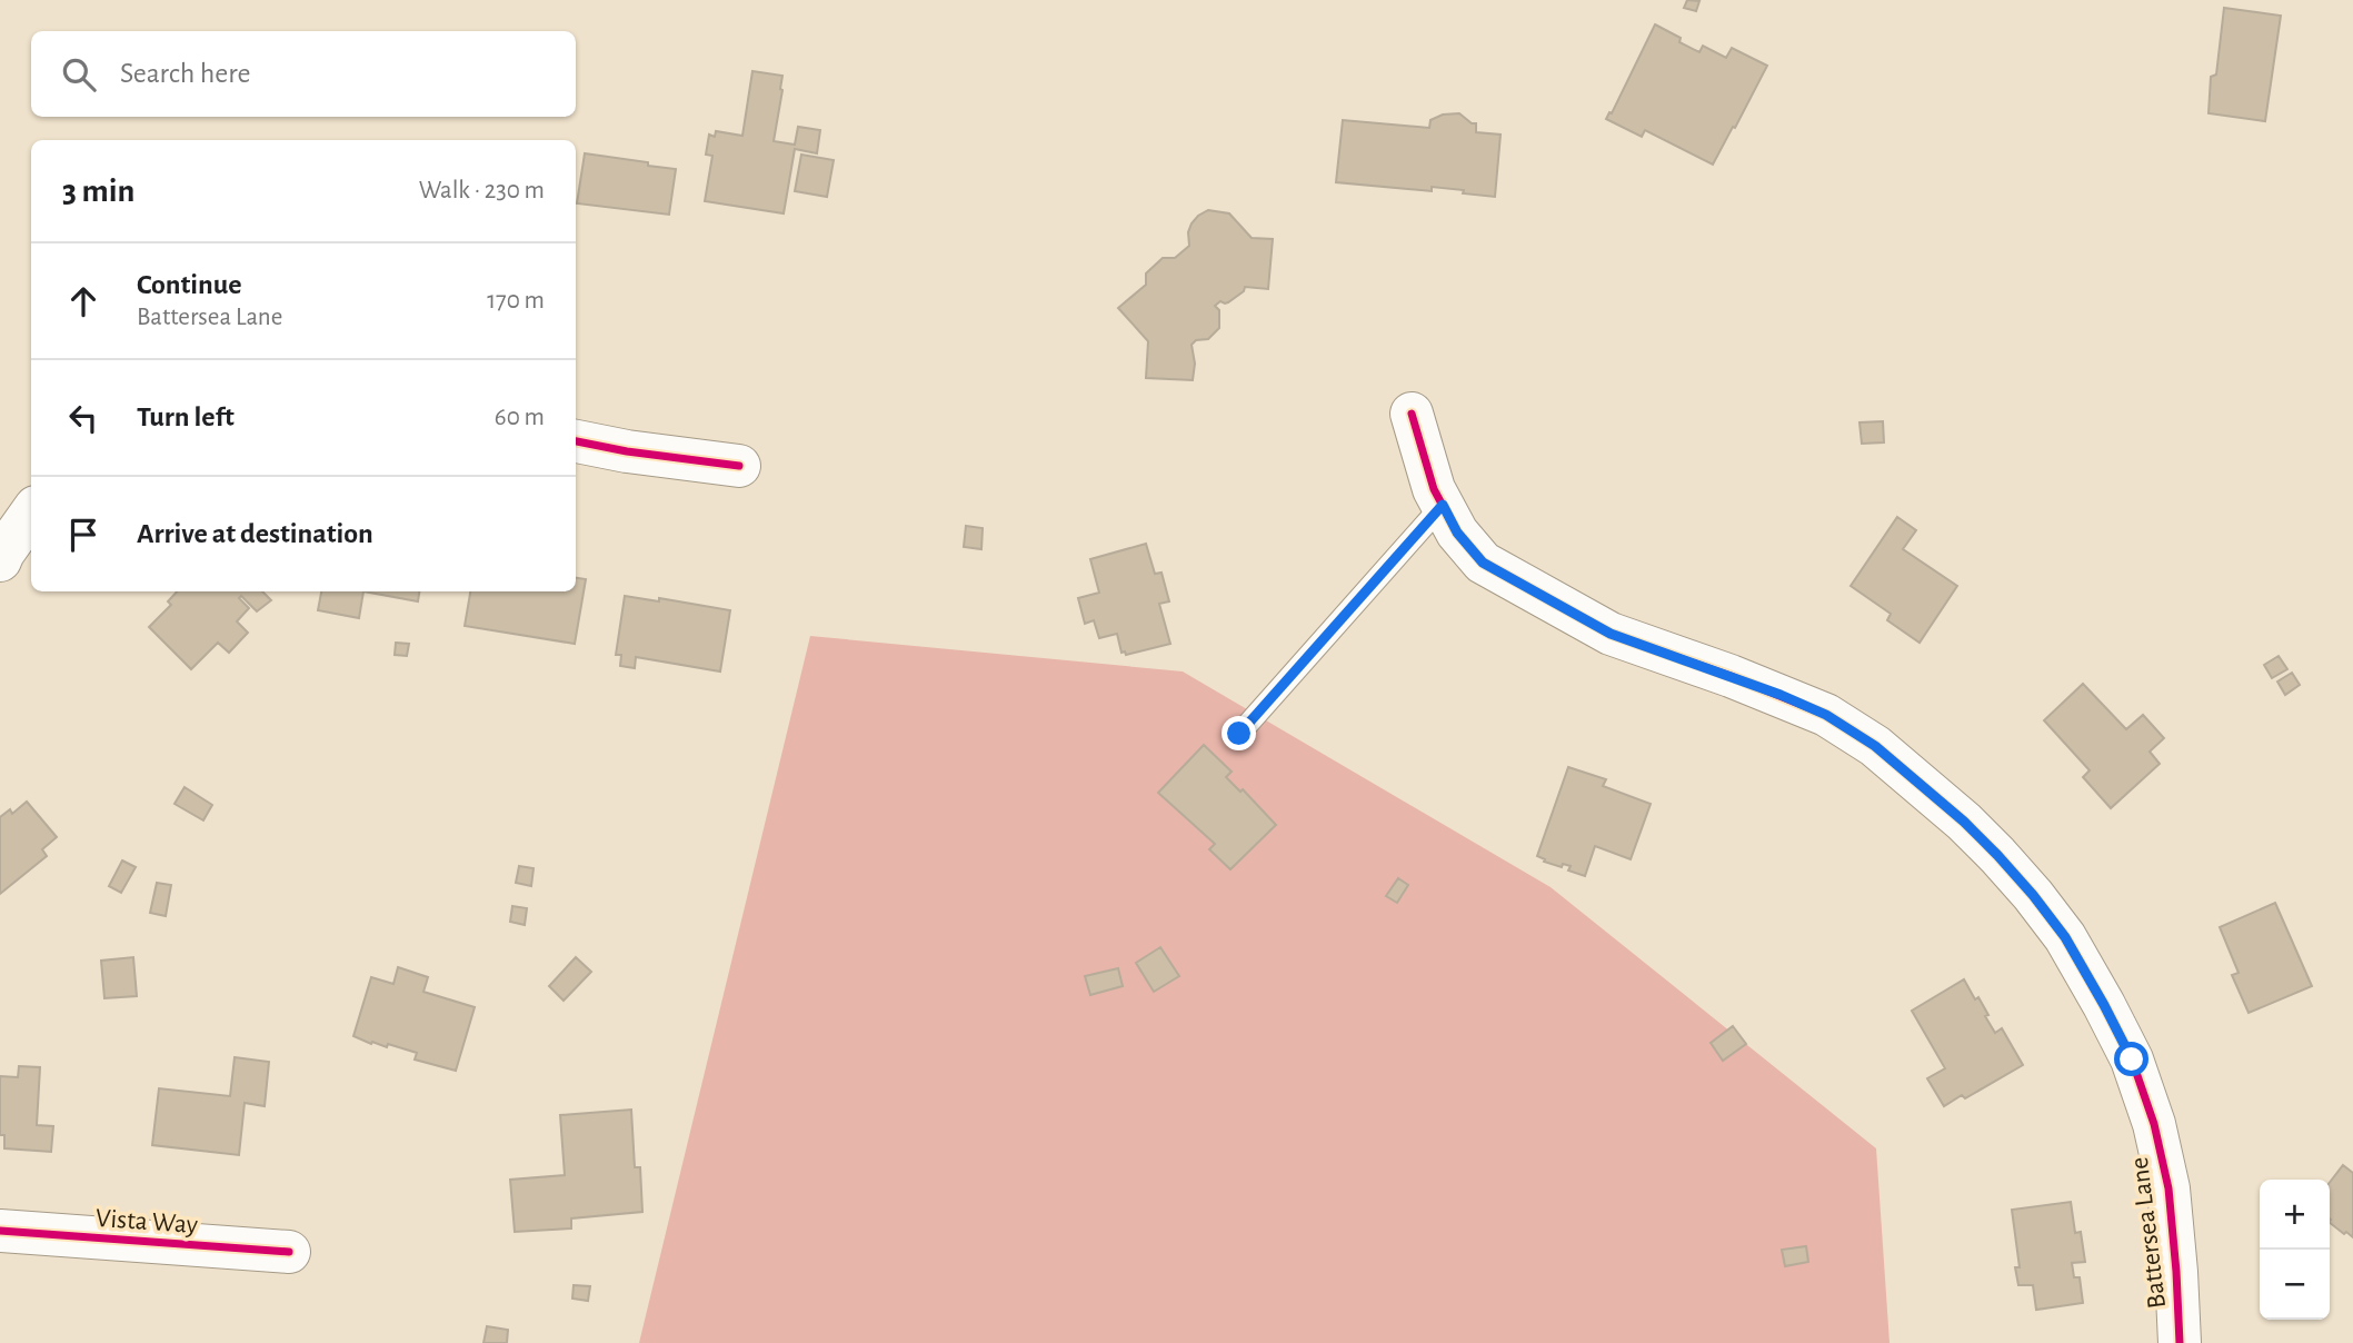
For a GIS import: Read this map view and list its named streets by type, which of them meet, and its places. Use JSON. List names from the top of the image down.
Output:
{
  "streets": {
    "street": ["Vista Way", "Battersea Lane"]
  },
  "page": {
    "search": "Search here",
    "heading": ["3 min", "Walk · 230 m"],
    "list": [
      ["Continue", "Battersea Lane", "170 m"],
      ["Turn left", "60 m"],
      "Arrive at destination"
    ],
    "map_buttons": ["+", "−"]
  }
}
